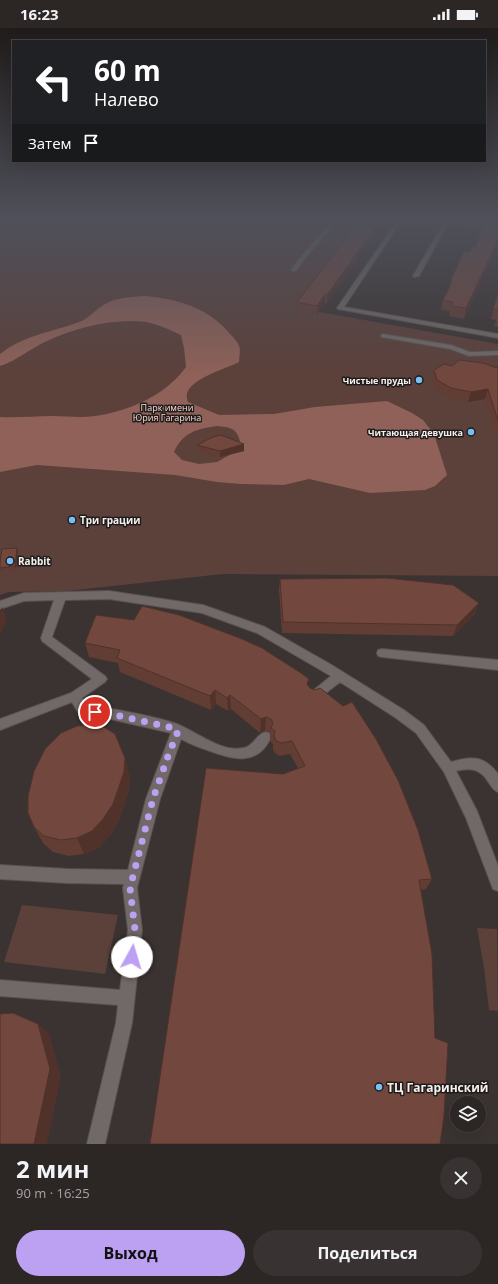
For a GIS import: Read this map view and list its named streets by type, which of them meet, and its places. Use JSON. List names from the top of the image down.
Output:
{
  "parks": ["Парк имени Юрия Гагарина"],
  "places": [
    "Чистые пруды",
    "Читающая девушка",
    "Три грации",
    "Rabbit",
    "ТЦ Гагаринский"
  ],
  "page": {
    "status": "16:23",
    "turn": ["60 m", "Налево"],
    "then": "Затем",
    "heading": ["2 мин", "90 m · 16:25"],
    "buttons": ["Выход", "Поделиться"]
  }
}
